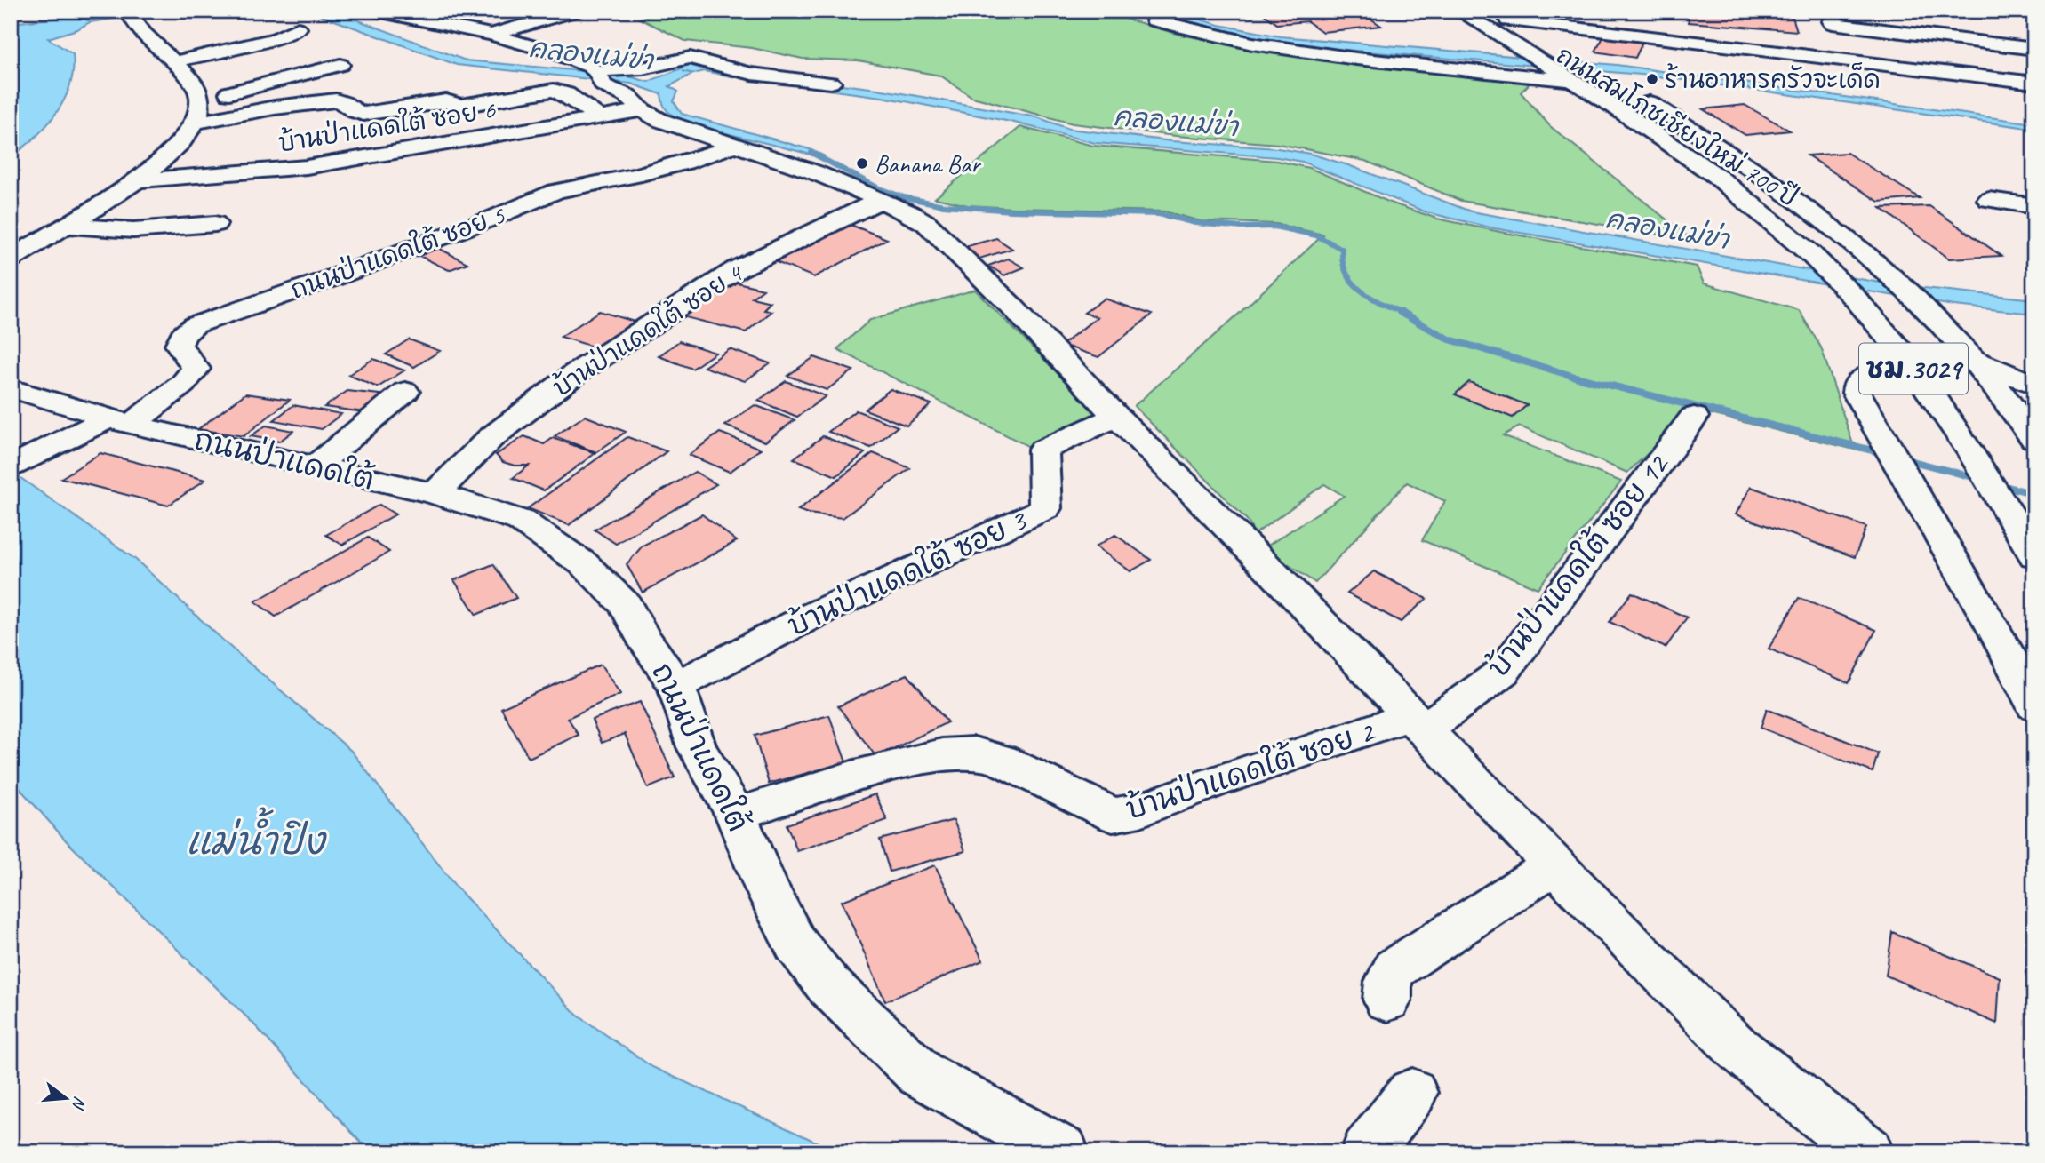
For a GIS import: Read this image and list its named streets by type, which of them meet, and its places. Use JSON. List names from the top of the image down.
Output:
{
  "streets": {
    "street": [
      "บ้านป่าแดดใต้ ซอย 6",
      "ถนนสมโภชเชียงใหม่ 700 ปี",
      "ถนนป่าแดดใต้ ซอย 5",
      "บ้านป่าแดดใต้ ซอย 4",
      "ชม.3029",
      "ถนนป่าแดดใต้",
      "บ้านป่าแดดใต้ ซอย 12",
      "บ้านป่าแดดใต้ ซอย 3",
      "บ้านป่าแดดใต้ ซอย 2"
    ]
  },
  "crossings": [
    ["ถนนป่าแดดใต้ ซอย 5", "ถนนป่าแดดใต้"],
    ["บ้านป่าแดดใต้ ซอย 4", "ถนนป่าแดดใต้"],
    ["ถนนป่าแดดใต้", "บ้านป่าแดดใต้ ซอย 3"],
    ["ถนนป่าแดดใต้", "บ้านป่าแดดใต้ ซอย 2"],
    ["บ้านป่าแดดใต้ ซอย 12", "บ้านป่าแดดใต้ ซอย 2"]
  ],
  "water": ["คลองแม่ข่า", "แม่น้ำปิง"],
  "places": ["ร้านอาหารครัวจะเด็ด", "Banana Bar"],
  "north": "right"
}
